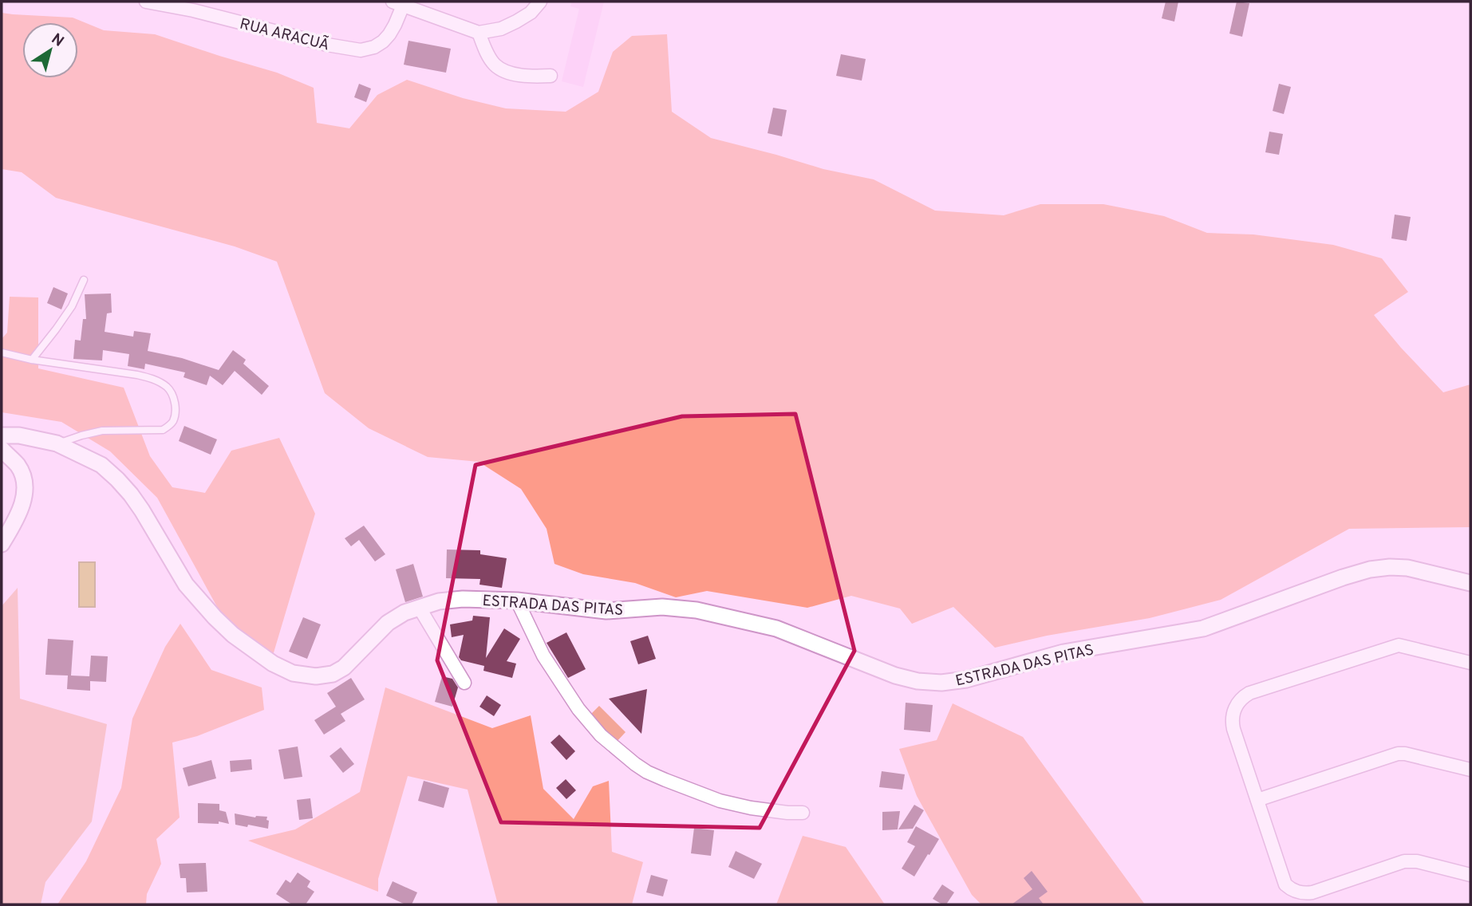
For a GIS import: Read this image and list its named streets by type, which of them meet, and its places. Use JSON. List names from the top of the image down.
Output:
{
  "streets": {
    "street": ["RUA ARACUÃ", "ESTRADA DAS PITAS"]
  },
  "north": "top right"
}
